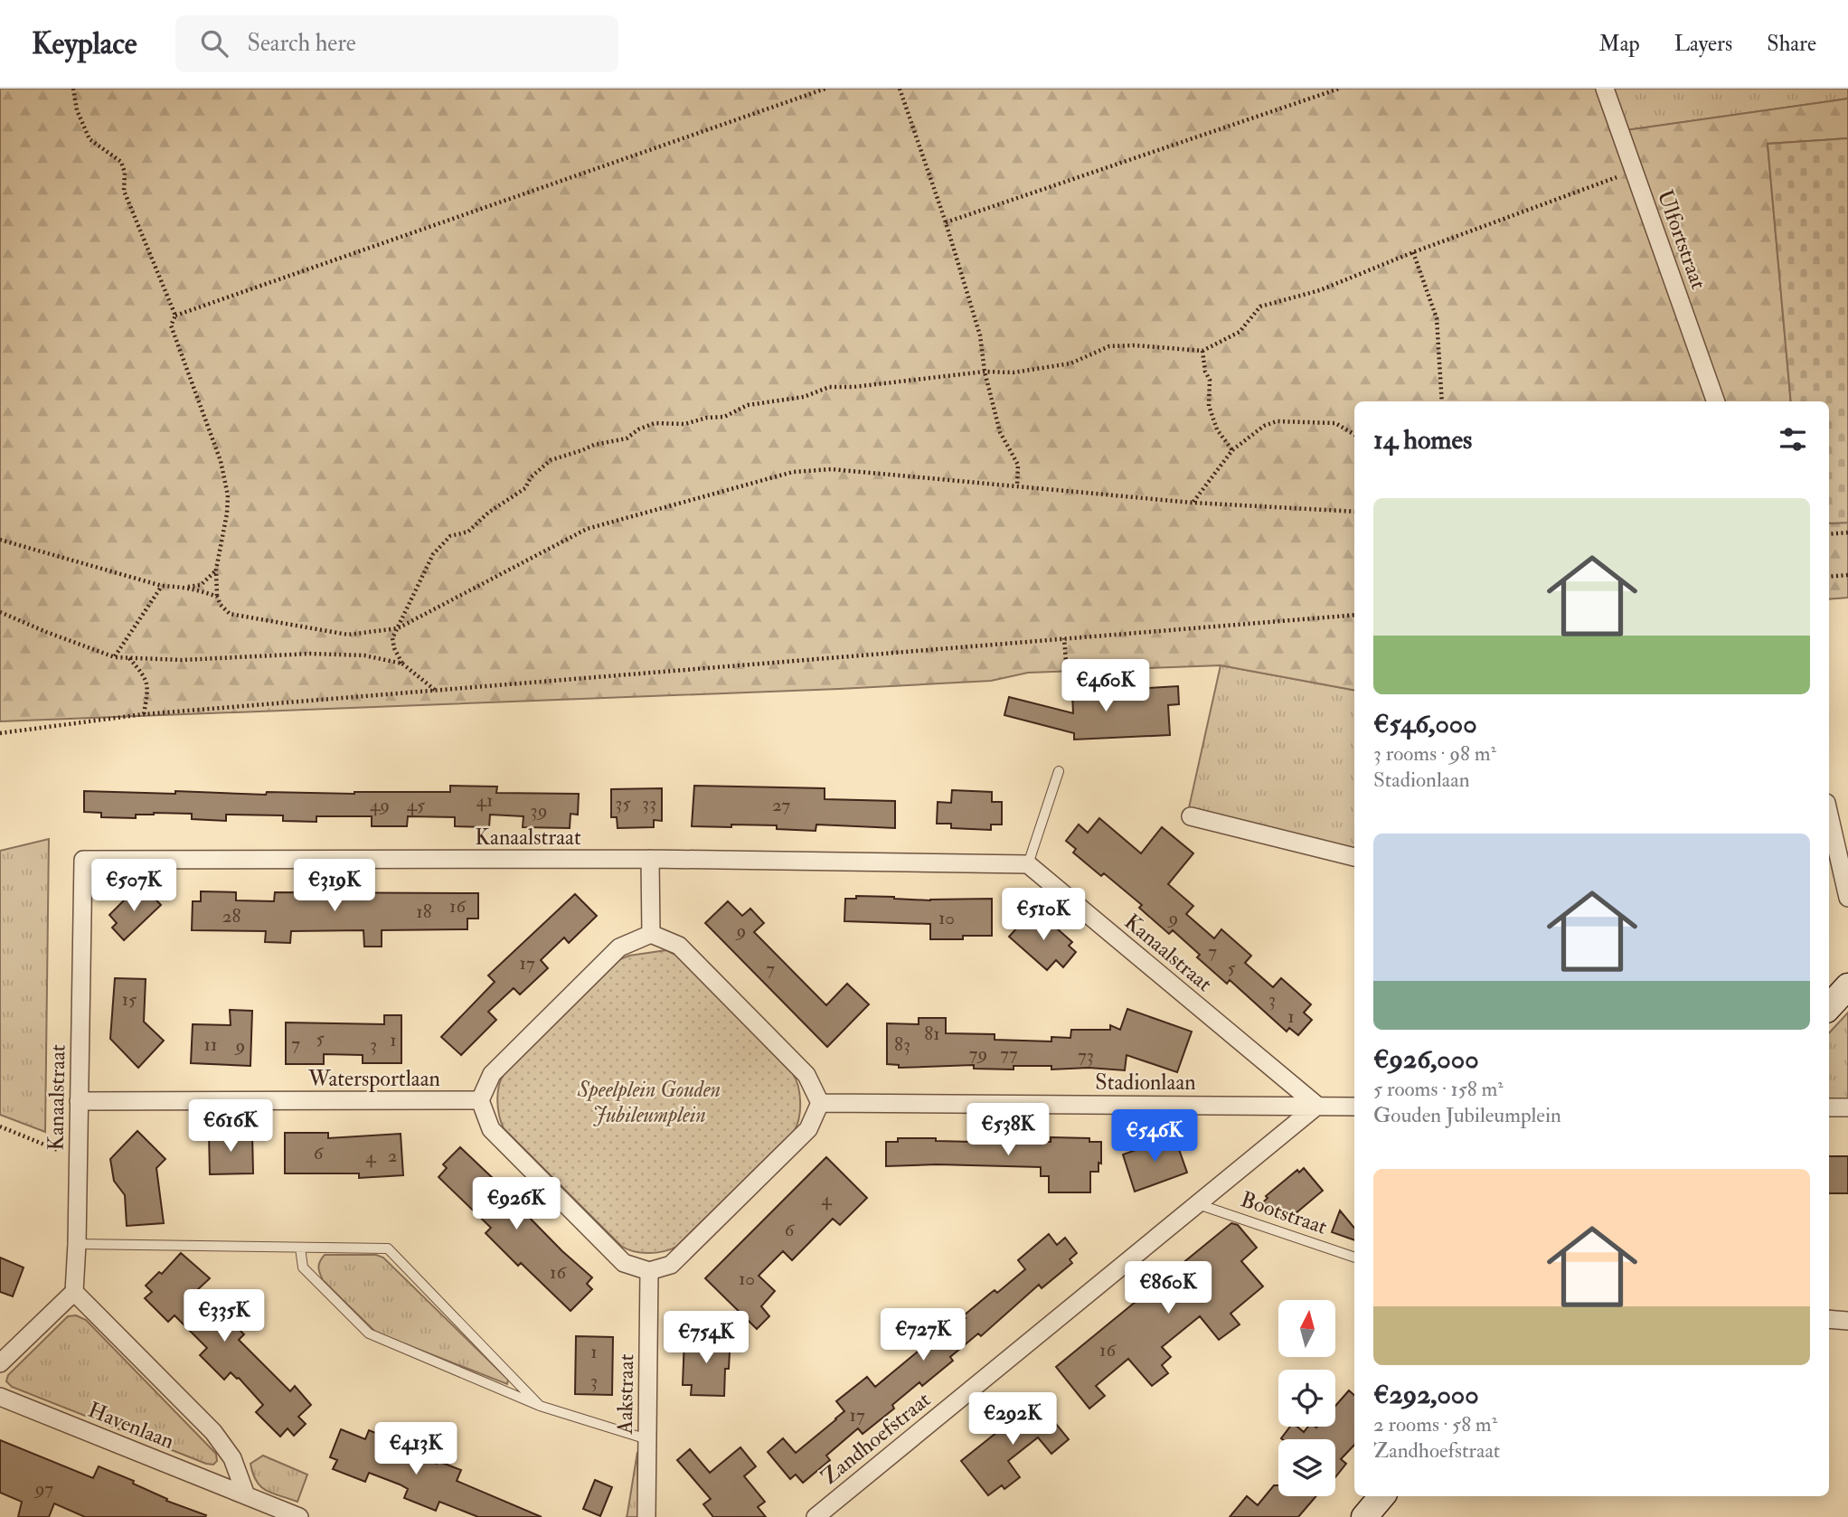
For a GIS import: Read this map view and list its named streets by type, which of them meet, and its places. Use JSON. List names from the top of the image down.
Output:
{
  "streets": {
    "street": [
      "Ulfortstraat",
      "Kanaalstraat",
      "Watersportlaan",
      "Stadionlaan",
      "Aakstraat",
      "Havenlaan",
      "Zandhoefstraat"
    ],
    "lane": ["Bootstraat"]
  },
  "crossings": [
    ["Kanaalstraat", "Watersportlaan"],
    ["Kanaalstraat", "Stadionlaan"],
    ["Kanaalstraat", "Havenlaan"],
    ["Kanaalstraat", "Zandhoefstraat"],
    ["Stadionlaan", "Zandhoefstraat"],
    ["Bootstraat", "Zandhoefstraat"]
  ],
  "parks": ["Speelplein Gouden Jubileumplein"],
  "house_numbers": [
    "41",
    "35",
    "33",
    "49",
    "45",
    "27",
    "39",
    "16",
    "18",
    "28",
    "10",
    "9",
    "9",
    "7",
    "17",
    "5",
    "7",
    "15",
    "3",
    "1",
    "81",
    "5",
    "1",
    "7",
    "11",
    "3",
    "83",
    "9",
    "79",
    "77",
    "73",
    "6",
    "2",
    "4",
    "4",
    "6",
    "16",
    "10",
    "16",
    "1",
    "3",
    "17",
    "97"
  ],
  "north": "top",
  "page": {
    "header": "Keyplace",
    "search": "Search here",
    "nav": ["Map", "Layers", "Share"],
    "heading": "14 homes",
    "list": [
      {
        "name": "€546,000",
        "note": "3 rooms · 98 m² · Stadionlaan"
      },
      {
        "name": "€926,000",
        "note": "5 rooms · 158 m² · Gouden Jubileumplein"
      },
      {
        "name": "€292,000",
        "note": "2 rooms · 58 m² · Zandhoefstraat"
      }
    ],
    "price": [
      "€460K",
      "€507K",
      "€319K",
      "€510K",
      "€616K",
      "€538K",
      "€546K",
      "€926K",
      "€860K",
      "€335K",
      "€727K",
      "€754K",
      "€292K",
      "€413K"
    ]
  }
}
